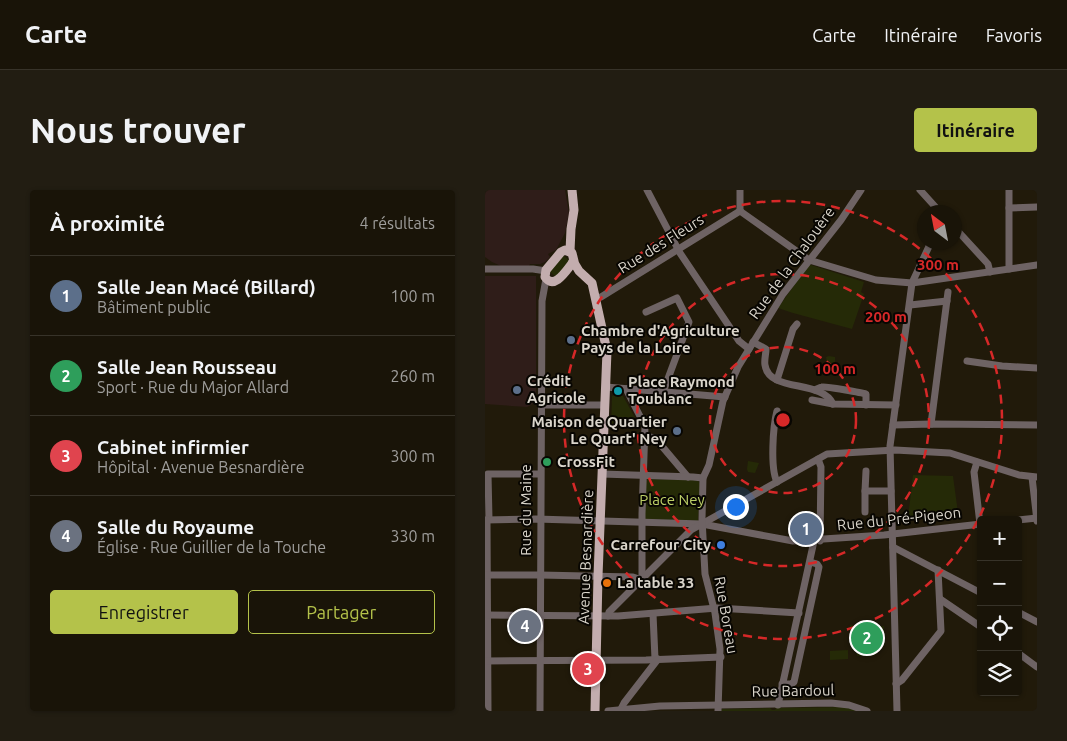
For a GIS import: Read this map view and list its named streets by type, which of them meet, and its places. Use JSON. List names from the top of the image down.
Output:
{
  "streets": {
    "main road": ["Avenue Besnardière"],
    "street": [
      "Rue des Fleurs",
      "Rue de la Chalouère",
      "Rue du Maine",
      "Rue du Pré-Pigeon",
      "Rue Boreau",
      "Rue Bardoul"
    ]
  },
  "crossings": [
    ["Rue des Fleurs", "Avenue Besnardière"],
    ["Rue de la Chalouère", "Rue du Pré-Pigeon"],
    ["Rue de la Chalouère", "Rue Boreau"],
    ["Rue du Maine", "Rue du Pré-Pigeon"],
    ["Rue du Pré-Pigeon", "Avenue Besnardière"],
    ["Rue du Pré-Pigeon", "Rue Boreau"],
    ["Rue Boreau", "Rue Bardoul"]
  ],
  "parks": ["Place Ney"],
  "places": [
    "Chambre d'Agriculture Pays de la Loire",
    "Crédit Agricole",
    "Place Raymond Toublanc",
    "Maison de Quartier Le Quart' Ney",
    "CrossFit",
    "Carrefour City",
    "La table 33"
  ],
  "north": "top left",
  "page": {
    "header": "Carte",
    "nav": ["Carte", "Itinéraire", "Favoris"],
    "buttons": [
      "Itinéraire",
      ["Enregistrer", "Partager"]
    ],
    "title": "Nous trouver",
    "heading": ["À proximité", "4 résultats"],
    "list": [
      {
        "mark": "1",
        "name": "Salle Jean Macé (Billard)",
        "note": "Bâtiment public",
        "value": "100 m"
      },
      {
        "mark": "2",
        "name": "Salle Jean Rousseau",
        "note": "Sport · Rue du Major Allard",
        "value": "260 m"
      },
      {
        "mark": "3",
        "name": "Cabinet infirmier",
        "note": "Hôpital · Avenue Besnardière",
        "value": "300 m"
      },
      {
        "mark": "4",
        "name": "Salle du Royaume",
        "note": "Église · Rue Guillier de la Touche",
        "value": "330 m"
      }
    ],
    "pins": [
      "1",
      "4",
      "2",
      "3"
    ],
    "map_buttons": ["+", "−"]
  },
  "rings": ["300 m", "200 m", "100 m"]
}
